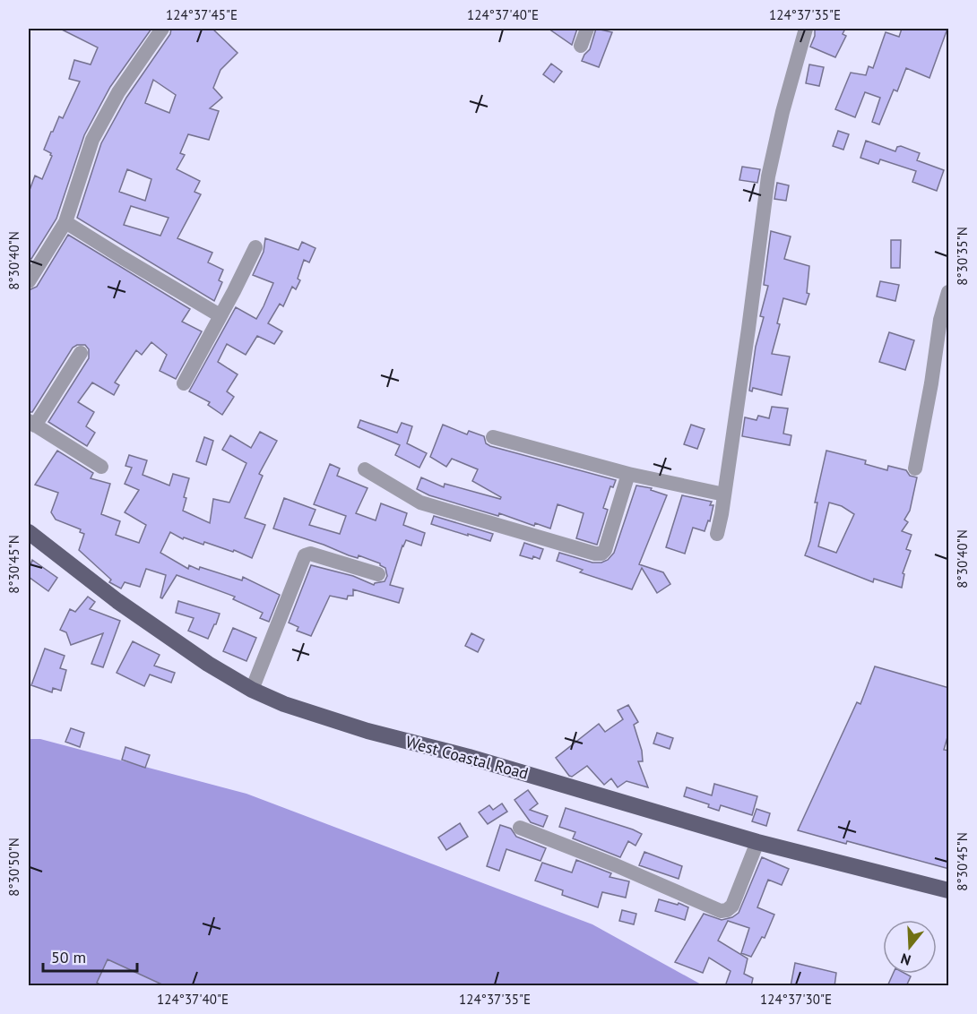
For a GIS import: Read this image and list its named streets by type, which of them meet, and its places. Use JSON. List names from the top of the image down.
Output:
{
  "streets": {
    "main road": ["West Coastal Road"]
  },
  "scale_bar": "50 m",
  "north": "bottom",
  "coordinates": [
    "124°37'45\"E",
    "124°37'40\"E",
    "124°37'35\"E",
    "8°30'35\"N",
    "8°30'40\"N",
    "8°30'45\"N",
    "8°30'50\"N",
    "124°37'30\"E"
  ]
}
